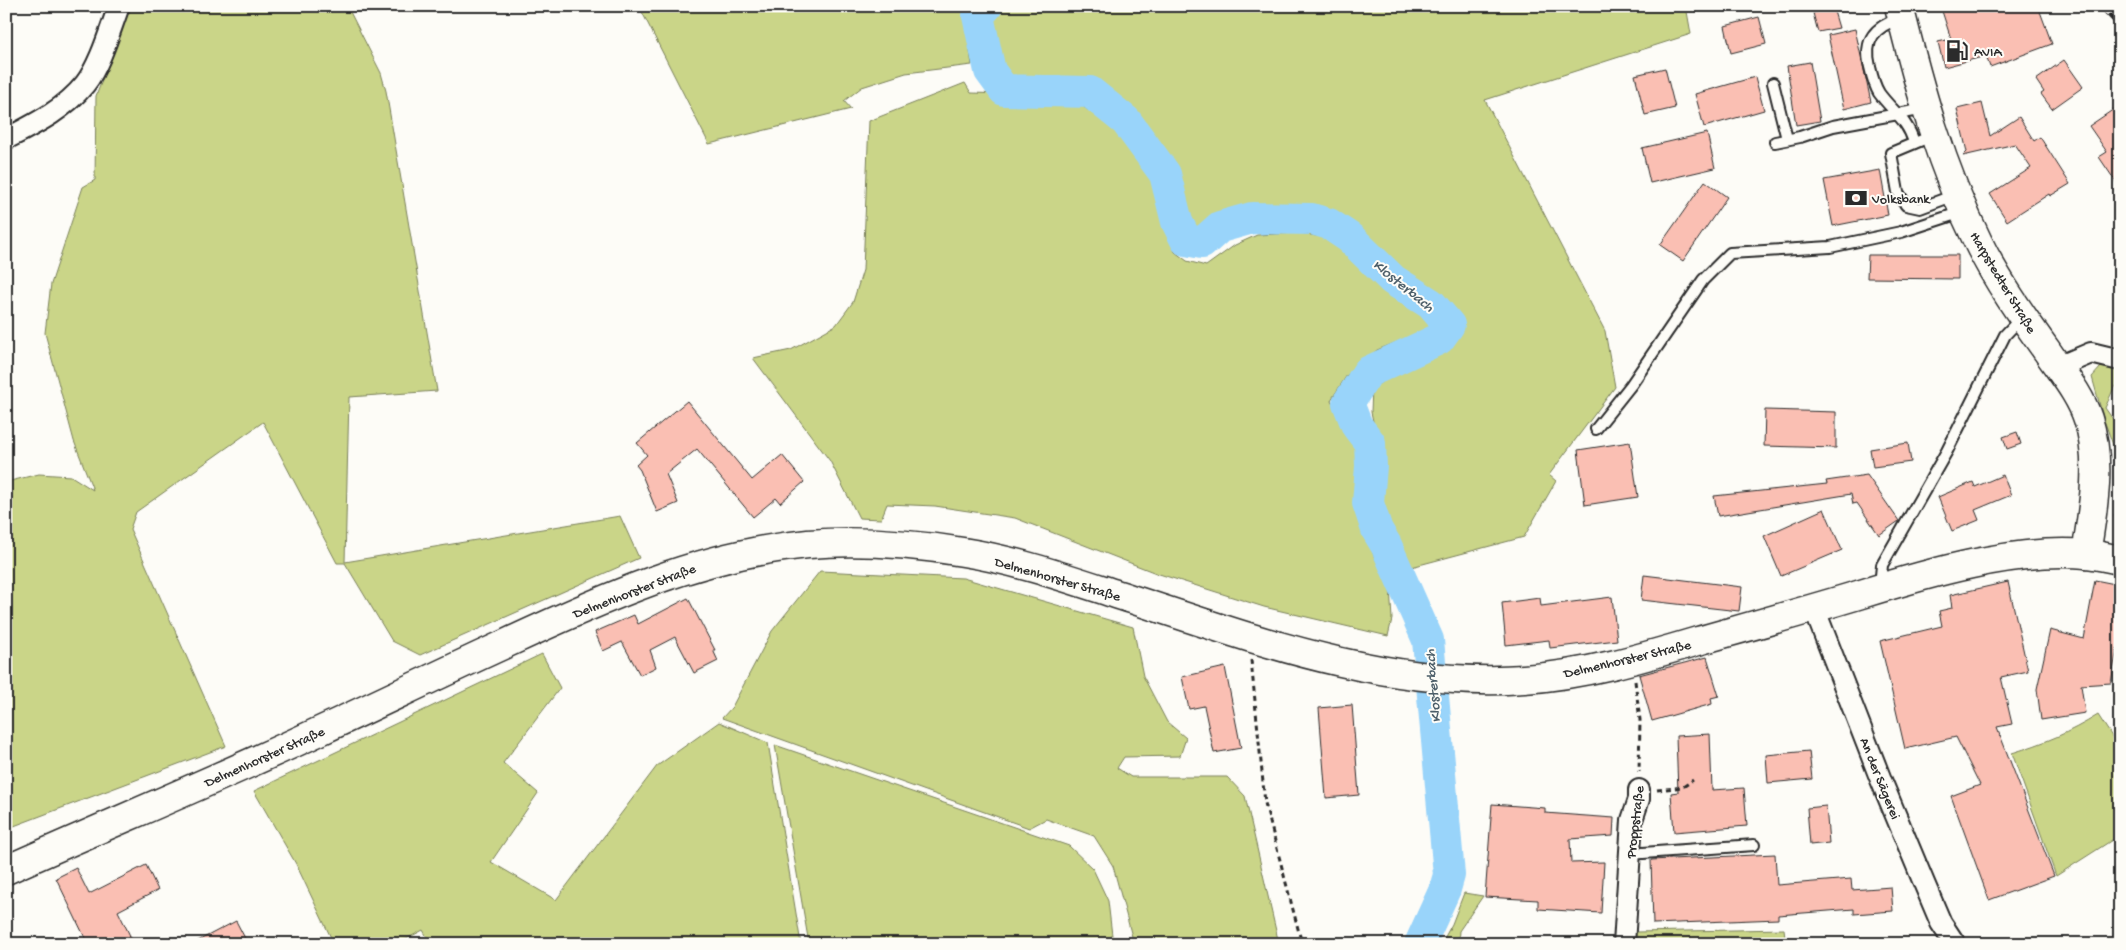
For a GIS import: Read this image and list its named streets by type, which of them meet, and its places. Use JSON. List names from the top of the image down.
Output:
{
  "streets": {
    "main road": ["Harpstedter Straße", "Delmenhorster Straße"],
    "street": ["An der Sägerei", "Proppstraße"]
  },
  "crossings": [
    ["Harpstedter Straße", "Delmenhorster Straße"],
    ["Delmenhorster Straße", "An der Sägerei"]
  ],
  "water": ["Klosterbach"],
  "places": {
    "fuel station": ["AVIA"],
    "bank": ["Volksbank"]
  }
}
